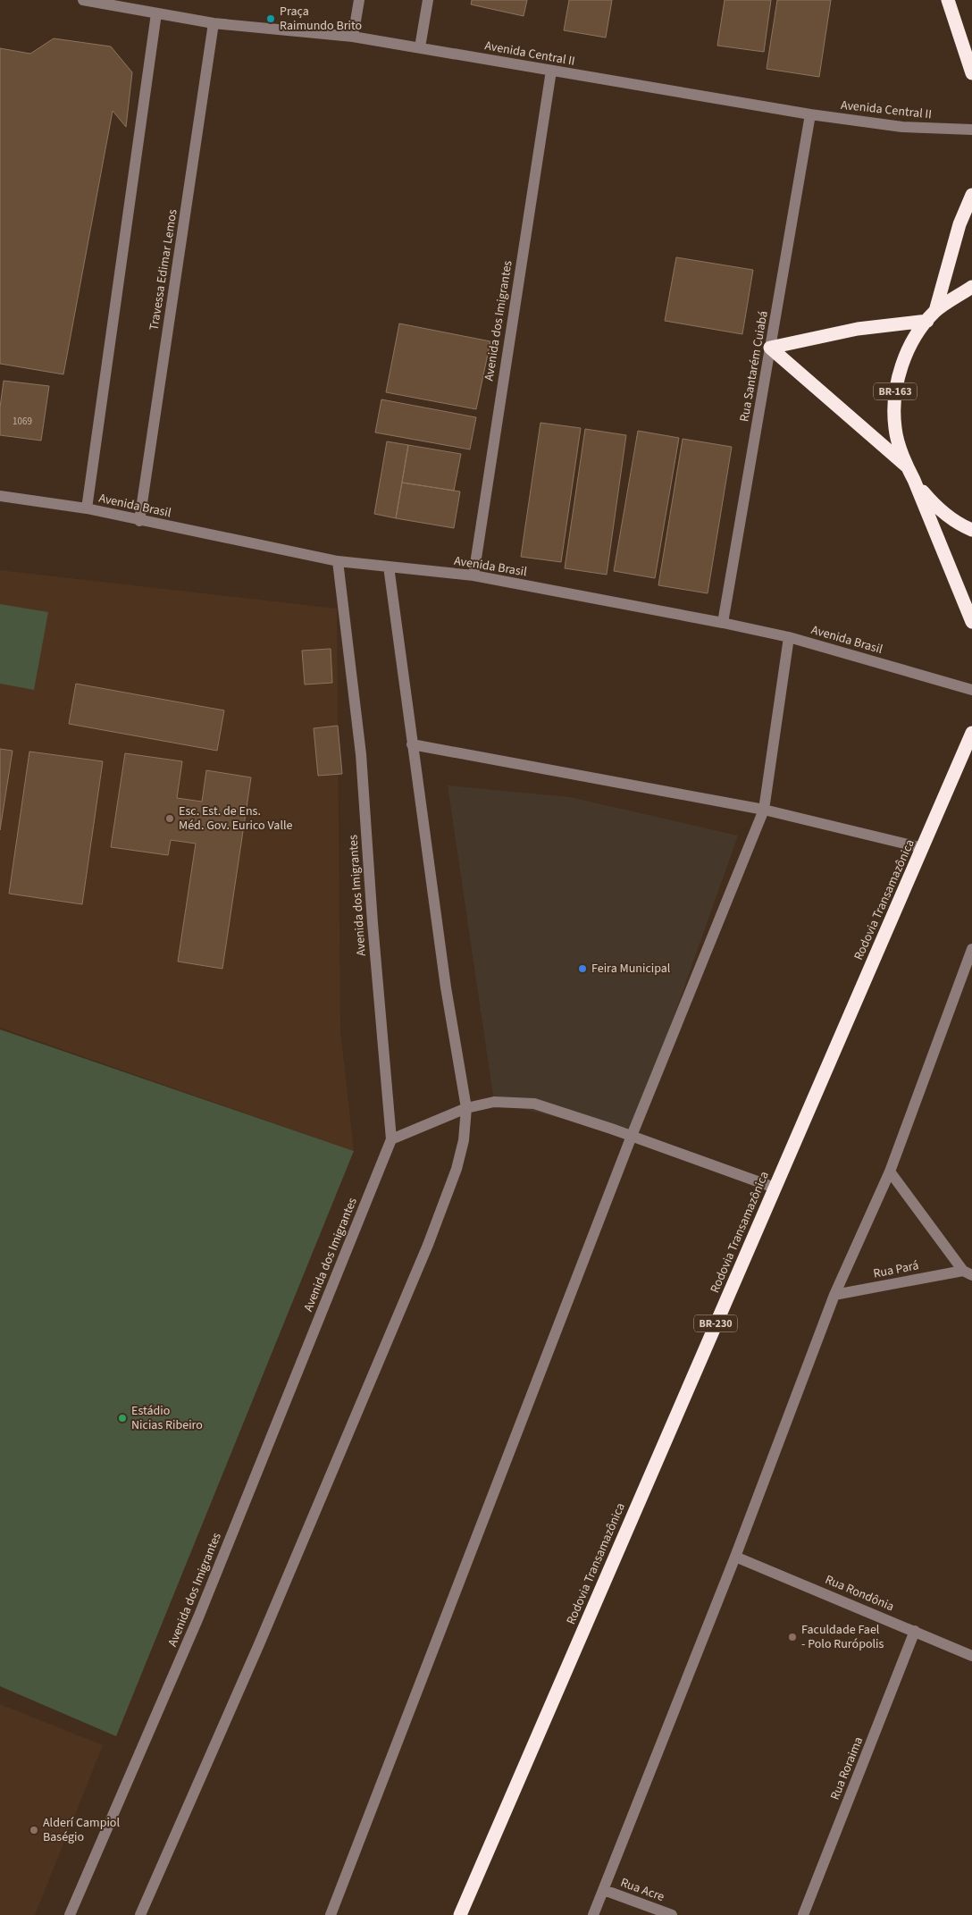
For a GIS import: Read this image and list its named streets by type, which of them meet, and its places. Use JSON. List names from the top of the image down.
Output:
{
  "streets": {
    "highway": ["BR-163", "Rodovia Transamazônica", "BR-230"],
    "street": [
      "Avenida Central II",
      "Travessa Edimar Lemos",
      "Avenida dos Imigrantes",
      "Rua Santarém Cuiabá",
      "Avenida Brasil",
      "Rua Pará",
      "Rua Rondônia",
      "Rua Roraima",
      "Rua Acre"
    ]
  },
  "crossings": [
    ["Avenida Central II", "Travessa Edimar Lemos"],
    ["Avenida Central II", "Avenida dos Imigrantes"],
    ["Avenida Central II", "Rua Santarém Cuiabá"],
    ["Travessa Edimar Lemos", "Avenida Brasil"],
    ["Avenida dos Imigrantes", "Avenida Brasil"],
    ["Rua Santarém Cuiabá", "Avenida Brasil"],
    ["Rua Rondônia", "Rua Roraima"]
  ],
  "places": [
    "Praça Raimundo Brito",
    "Esc. Est. de Ens. Méd. Gov. Eurico Valle",
    "Feira Municipal",
    "Estádio Nicias Ribeiro",
    "Faculdade Fael - Polo Rurópolis",
    "Alderí Campiol Baségio"
  ],
  "house_numbers": ["1069"]
}
